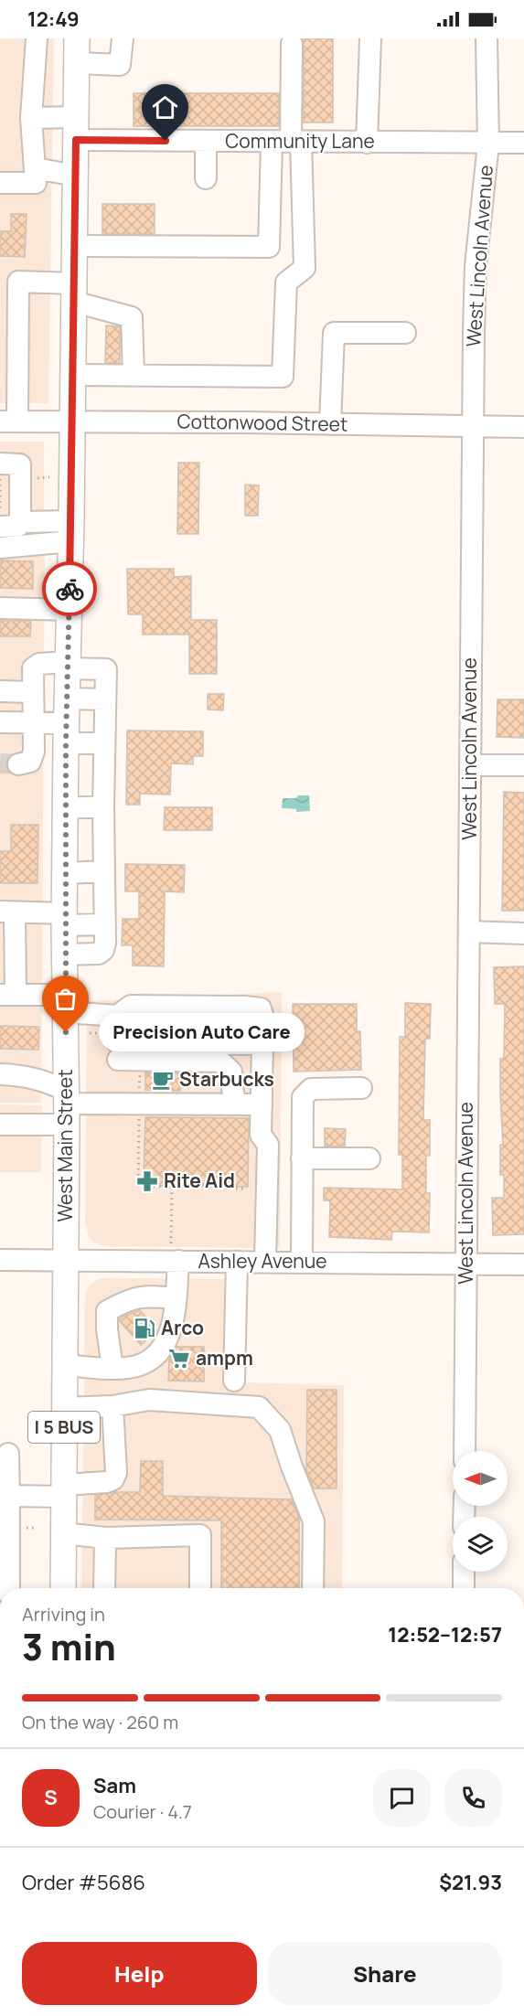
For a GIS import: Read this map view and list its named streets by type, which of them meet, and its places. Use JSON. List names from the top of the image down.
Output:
{
  "streets": {
    "main road": ["West Main Street", "I 5 BUS"],
    "street": [
      "Community Lane",
      "West Lincoln Avenue",
      "Cottonwood Street",
      "Ashley Avenue"
    ]
  },
  "crossings": [
    ["Community Lane", "West Lincoln Avenue"],
    ["Community Lane", "West Main Street"],
    ["West Lincoln Avenue", "Cottonwood Street"],
    ["West Lincoln Avenue", "Ashley Avenue"],
    ["Cottonwood Street", "West Main Street"],
    ["West Main Street", "Ashley Avenue"]
  ],
  "places": {
    "other": ["Precision Auto Care"],
    "cafe": ["Starbucks"],
    "pharmacy": ["Rite Aid"],
    "fuel station": ["Arco"],
    "supermarket": ["ampm"]
  },
  "north": "left",
  "page": {
    "status": "12:49",
    "bubble": "Precision Auto Care",
    "heading": ["3 min", "Arriving in", "12:52–12:57"],
    "panel": [
      "Sam",
      "Courier · 4.7",
      "Order #5686",
      "$21.93"
    ],
    "bar": "On the way · 260 m",
    "round": "S",
    "buttons": ["Help", "Share"]
  }
}
